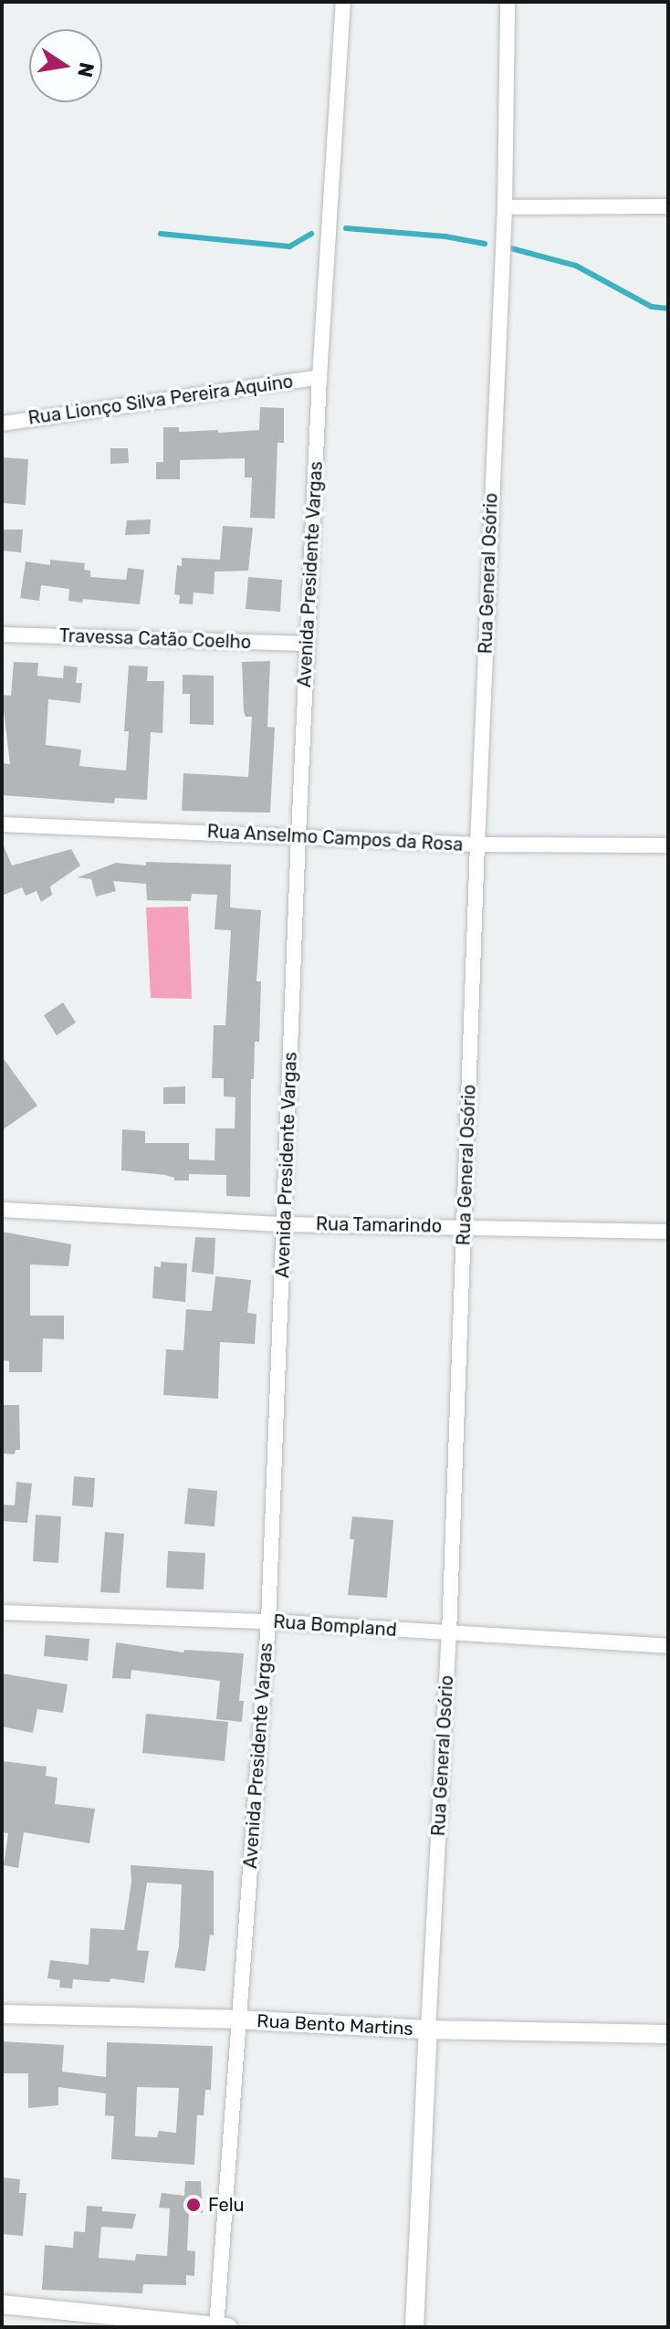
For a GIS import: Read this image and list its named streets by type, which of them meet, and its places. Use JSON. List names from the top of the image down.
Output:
{
  "streets": {
    "street": [
      "Rua Lionço Silva Pereira Aquino",
      "Rua General Osório",
      "Avenida Presidente Vargas",
      "Travessa Catão Coelho",
      "Rua Anselmo Campos da Rosa",
      "Rua Tamarindo",
      "Rua Bompland",
      "Rua Bento Martins"
    ]
  },
  "crossings": [
    ["Rua Lionço Silva Pereira Aquino", "Avenida Presidente Vargas"],
    ["Rua General Osório", "Rua Anselmo Campos da Rosa"],
    ["Rua General Osório", "Rua Tamarindo"],
    ["Rua General Osório", "Rua Bompland"],
    ["Rua General Osório", "Rua Bento Martins"],
    ["Avenida Presidente Vargas", "Travessa Catão Coelho"],
    ["Avenida Presidente Vargas", "Rua Anselmo Campos da Rosa"],
    ["Avenida Presidente Vargas", "Rua Tamarindo"],
    ["Avenida Presidente Vargas", "Rua Bompland"],
    ["Avenida Presidente Vargas", "Rua Bento Martins"]
  ],
  "places": ["Felu"],
  "north": "right"
}
